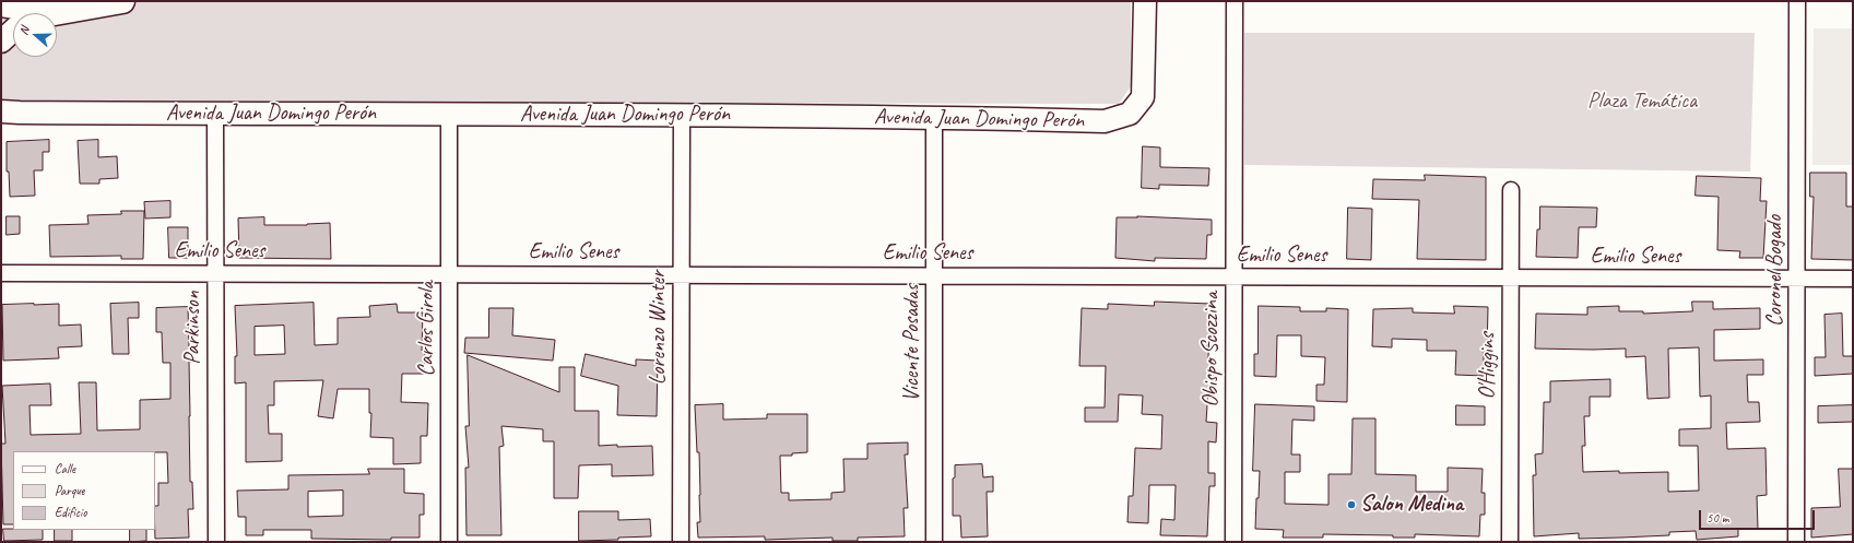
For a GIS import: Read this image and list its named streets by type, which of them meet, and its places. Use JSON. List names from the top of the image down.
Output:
{
  "streets": {
    "main road": ["Avenida Juan Domingo Perón"],
    "street": [
      "Emilio Senes",
      "Coronel Bogado",
      "Parkinson",
      "Lorenzo Winter",
      "Carlos Girola",
      "Vicente Posadas",
      "Obispo Scozzina",
      "O'Higgins"
    ]
  },
  "crossings": [
    ["Avenida Juan Domingo Perón", "Parkinson"],
    ["Avenida Juan Domingo Perón", "Lorenzo Winter"],
    ["Avenida Juan Domingo Perón", "Carlos Girola"],
    ["Avenida Juan Domingo Perón", "Vicente Posadas"],
    ["Emilio Senes", "Coronel Bogado"],
    ["Emilio Senes", "Parkinson"],
    ["Emilio Senes", "Lorenzo Winter"],
    ["Emilio Senes", "Carlos Girola"],
    ["Emilio Senes", "Vicente Posadas"],
    ["Emilio Senes", "Obispo Scozzina"],
    ["Emilio Senes", "O'Higgins"]
  ],
  "parks": ["Plaza Temática"],
  "places": ["Salon Medina"],
  "legend": ["Calle", "Parque", "Edificio"],
  "scale_bar": "50 m",
  "north": "left"
}
